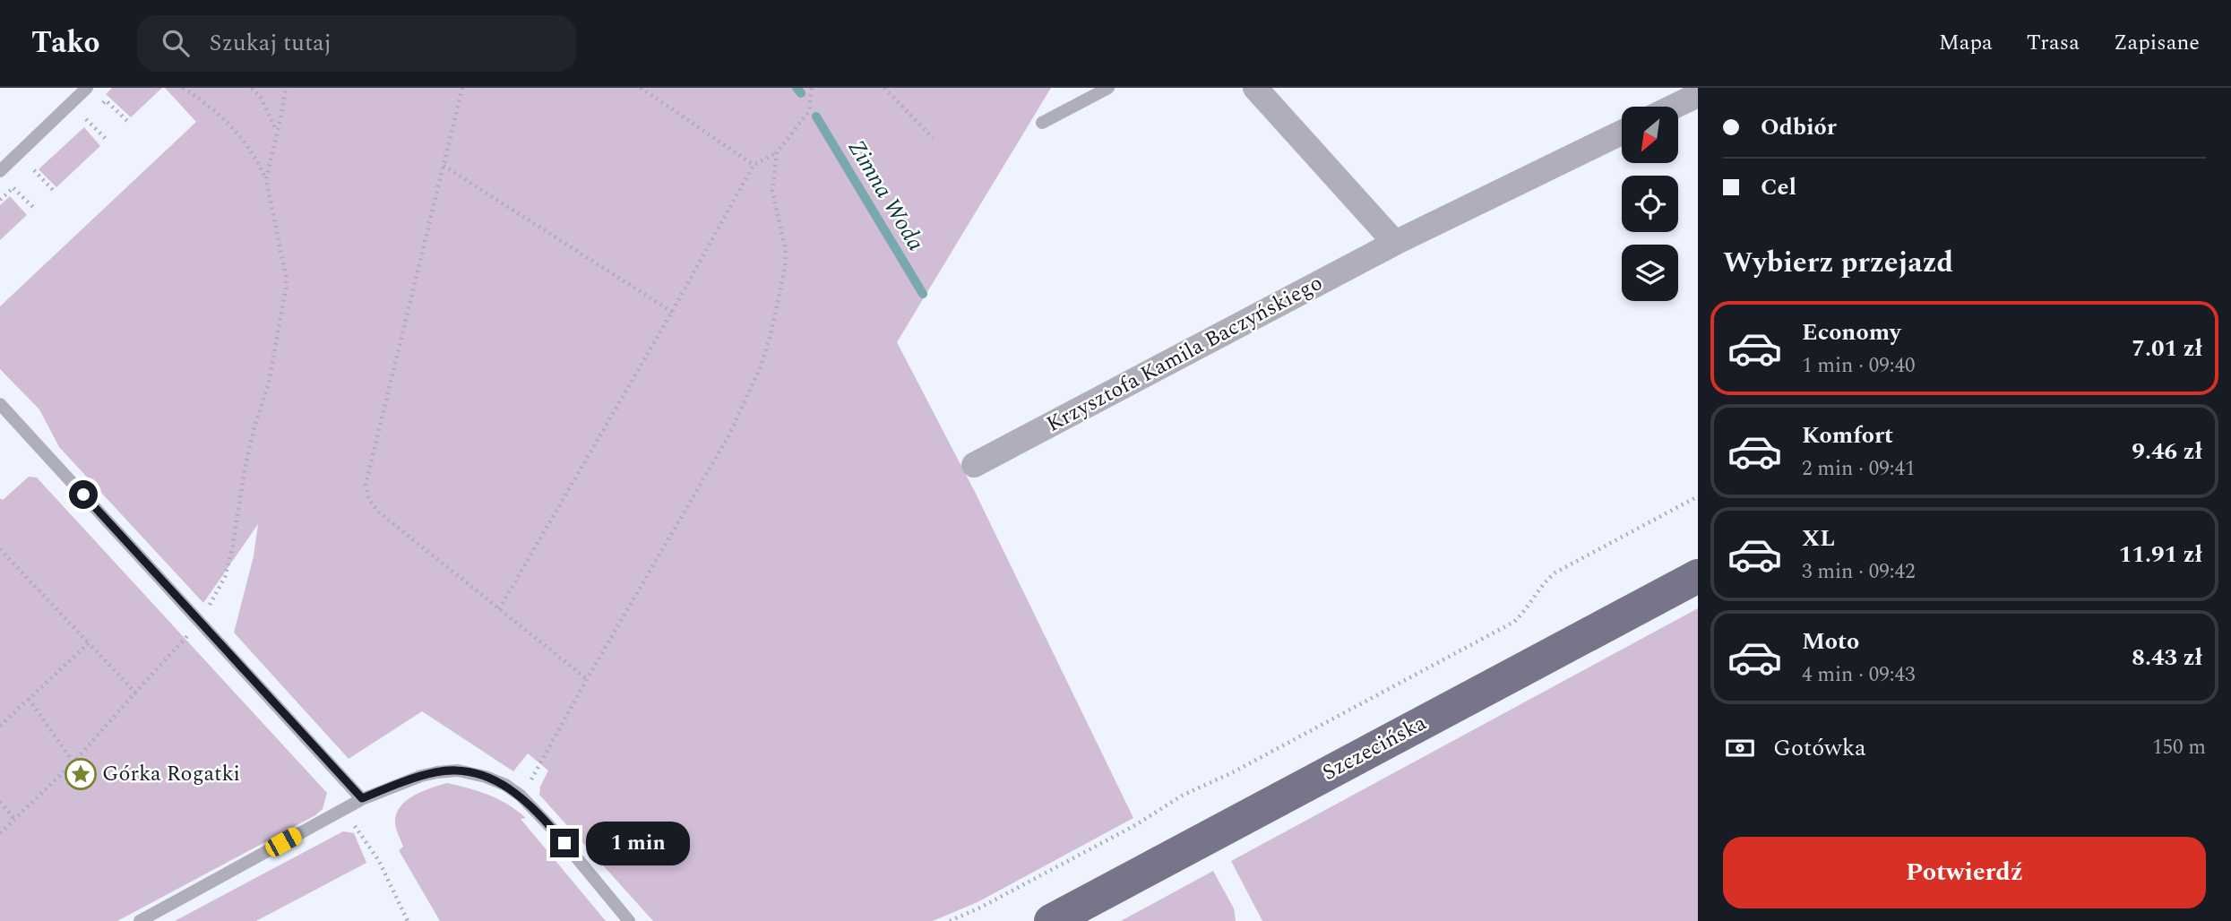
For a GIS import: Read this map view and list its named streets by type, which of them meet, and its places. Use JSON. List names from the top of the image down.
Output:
{
  "streets": {
    "main road": ["Szczecińska"],
    "street": ["Krzysztofa Kamila Baczyńskiego"]
  },
  "water": ["Zimna Woda"],
  "places": {
    "place": ["Górka Rogatki"]
  },
  "north": "bottom left",
  "page": {
    "header": "Tako",
    "search": "Szukaj tutaj",
    "nav": ["Mapa", "Trasa", "Zapisane"],
    "banner": ["Odbiór", "Cel"],
    "heading": "Wybierz przejazd",
    "list": [
      {
        "name": "Economy",
        "note": "1 min · 09:40",
        "value": "7.01 zł"
      },
      {
        "name": "Komfort",
        "note": "2 min · 09:41",
        "value": "9.46 zł"
      },
      {
        "name": "XL",
        "note": "3 min · 09:42",
        "value": "11.91 zł"
      },
      {
        "name": "Moto",
        "note": "4 min · 09:43",
        "value": "8.43 zł"
      }
    ],
    "pay": ["Gotówka", "150 m"],
    "bubble": "1 min",
    "buttons": "Potwierdź"
  }
}
